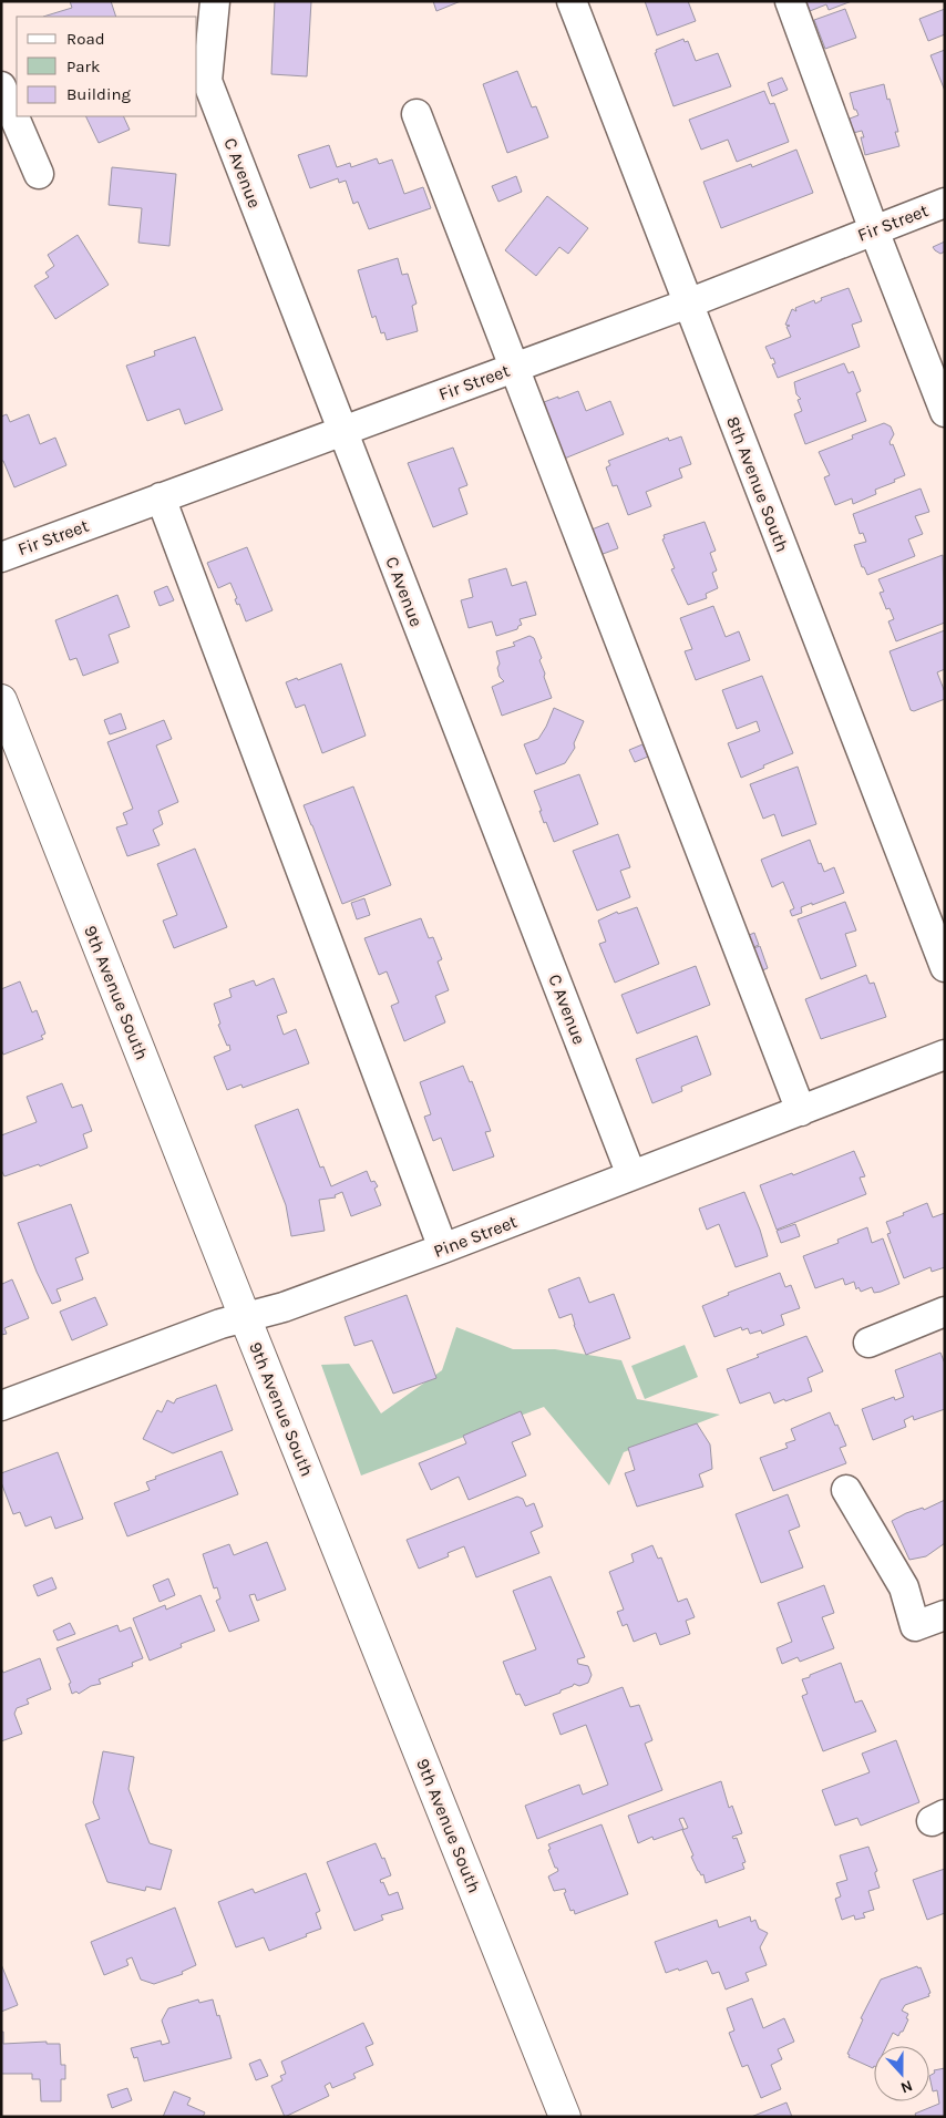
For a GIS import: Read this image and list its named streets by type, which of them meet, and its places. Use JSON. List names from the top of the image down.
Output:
{
  "streets": {
    "main road": ["9th Avenue South"],
    "street": [
      "C Avenue",
      "Fir Street",
      "8th Avenue South",
      "Pine Street"
    ]
  },
  "crossings": [
    ["C Avenue", "Fir Street"],
    ["C Avenue", "Pine Street"],
    ["Fir Street", "8th Avenue South"],
    ["9th Avenue South", "Pine Street"]
  ],
  "legend": ["Road", "Park", "Building"],
  "north": "bottom"
}
